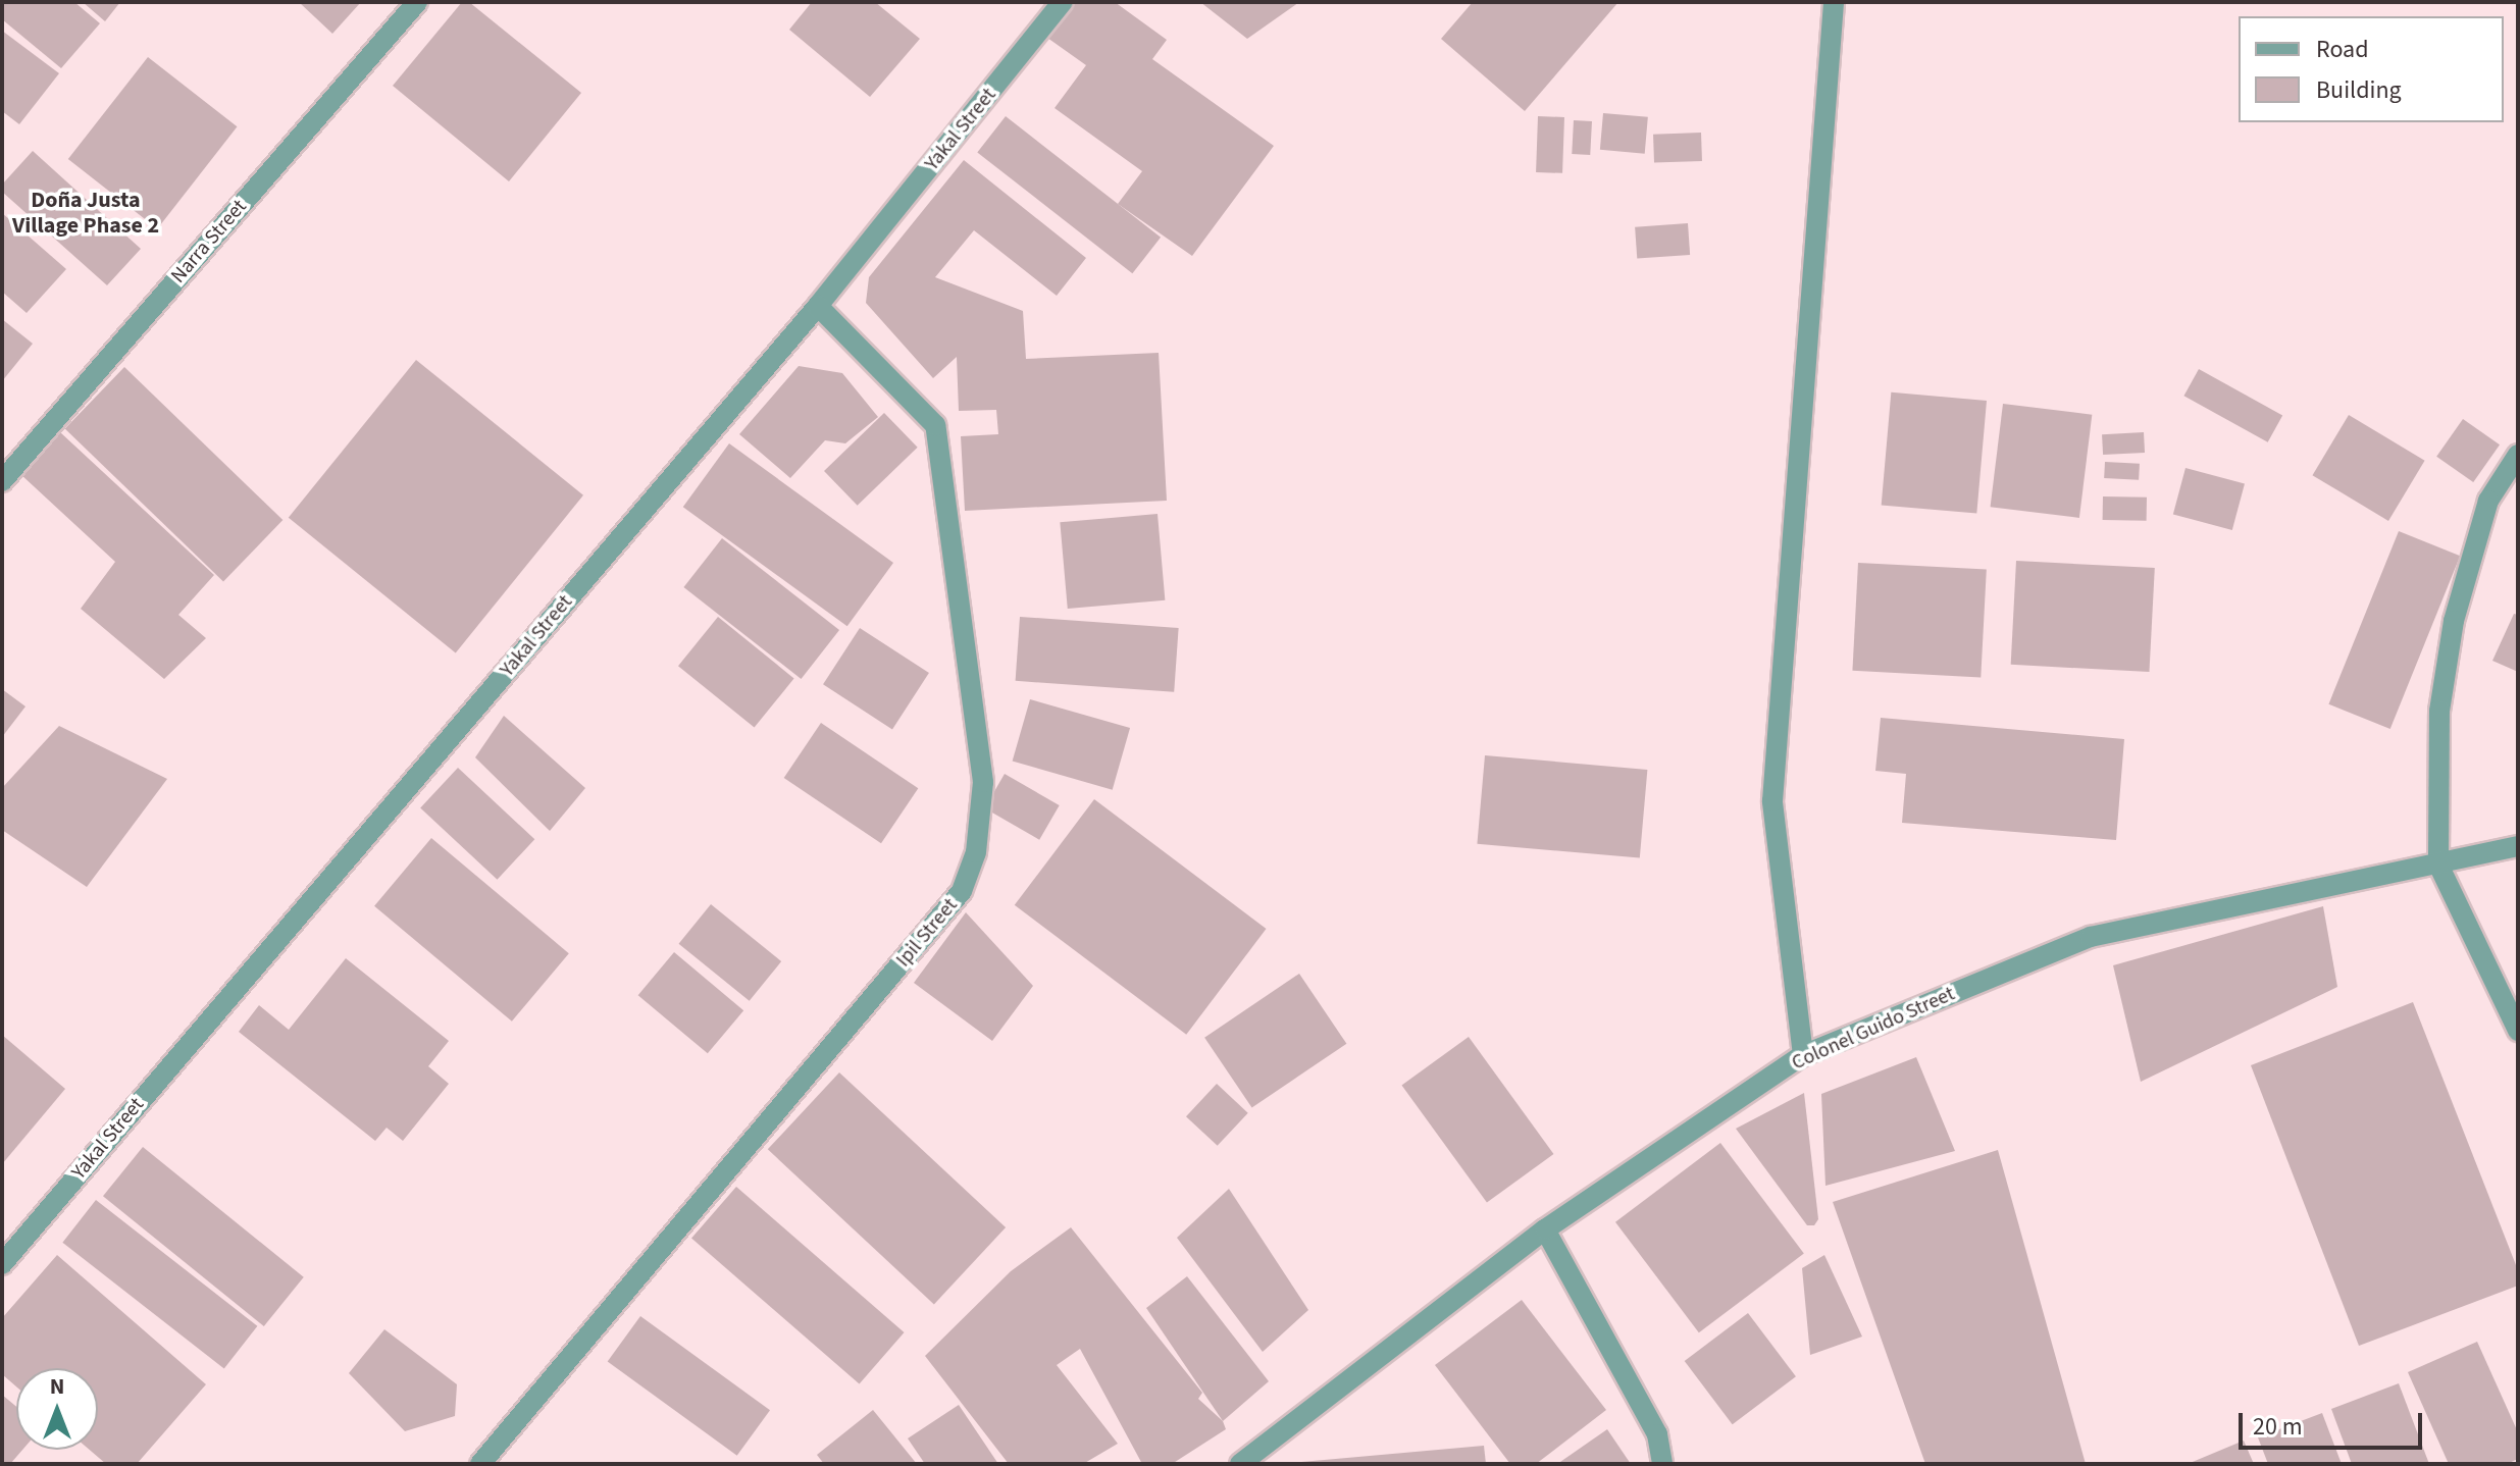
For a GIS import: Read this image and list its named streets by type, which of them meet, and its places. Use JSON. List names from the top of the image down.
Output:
{
  "streets": {
    "street": [
      "Yakal Street",
      "Narra Street",
      "Ipil Street",
      "Colonel Guido Street"
    ]
  },
  "crossings": [
    ["Yakal Street", "Ipil Street"]
  ],
  "districts": ["Doña Justa Village Phase 2"],
  "legend": ["Road", "Building"],
  "scale_bar": "20 m",
  "north": "top"
}
